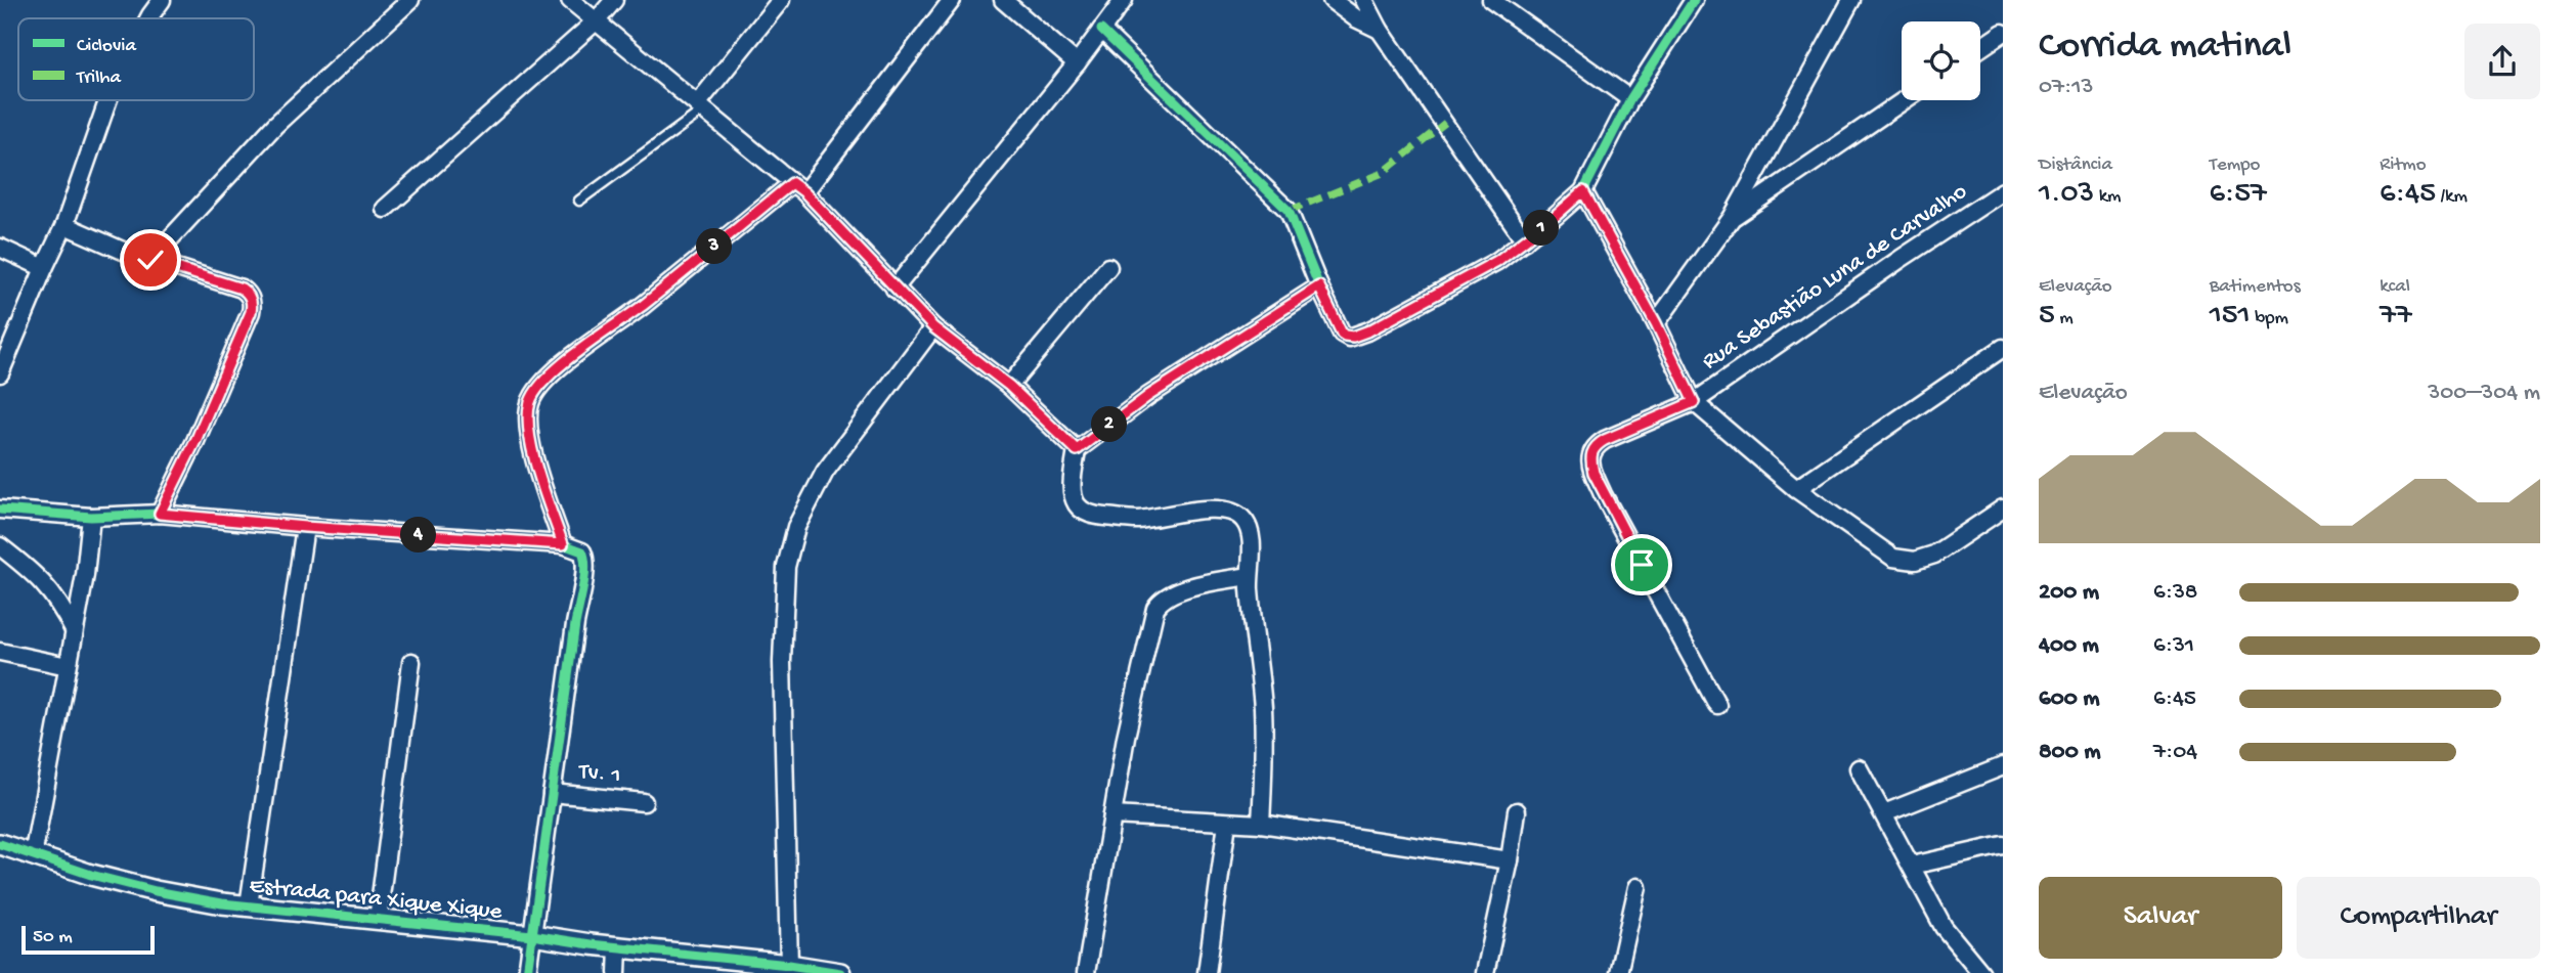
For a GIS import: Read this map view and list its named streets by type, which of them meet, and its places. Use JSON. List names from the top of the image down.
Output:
{
  "streets": {
    "street": ["Rua Sebastião Luna de Carvalho", "Tv. 1", "Estrada para Xique Xique"]
  },
  "legend": ["Ciclovia", "Trilha"],
  "scale_bar": "50 m",
  "page": {
    "heading": ["Corrida matinal", "07:13"],
    "stats": [
      ["Distância", "1.03 km"],
      ["Tempo", "6:57"],
      ["Ritmo", "6:45 /km"],
      ["Elevação", "5 m"],
      ["Batimentos", "151 bpm"],
      ["kcal", "77"]
    ],
    "pins": [
      "1",
      "3",
      "2",
      "4"
    ],
    "chart": ["Elevação", "300–304 m"],
    "list": [
      {
        "name": "200 m",
        "note": "6:38"
      },
      {
        "name": "400 m",
        "note": "6:31"
      },
      {
        "name": "600 m",
        "note": "6:45"
      },
      {
        "name": "800 m",
        "note": "7:04"
      }
    ],
    "buttons": ["Salvar", "Compartilhar"],
    "scale": "50 m"
  }
}
